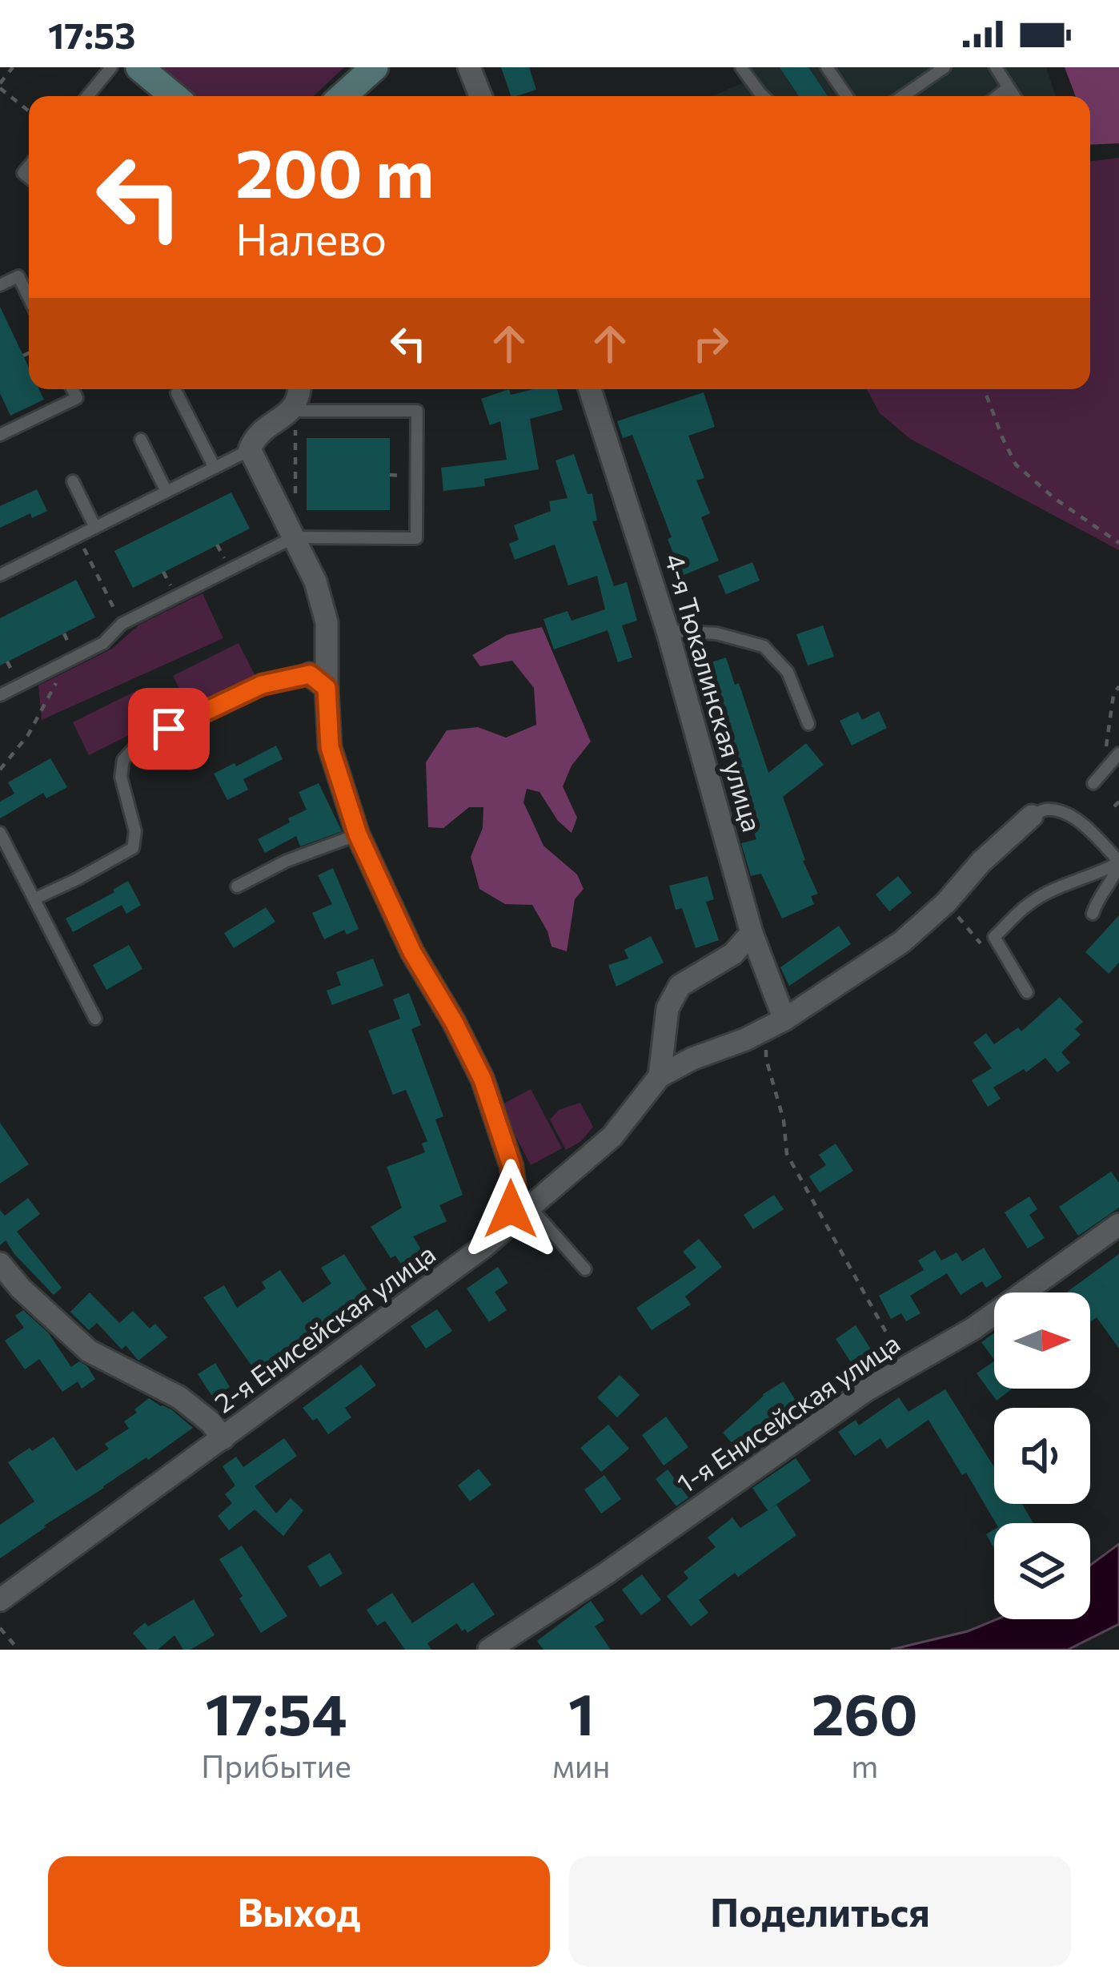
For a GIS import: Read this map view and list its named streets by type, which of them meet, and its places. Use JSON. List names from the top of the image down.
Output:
{
  "streets": {
    "street": ["4-я Тюкалинская улица", "2-я Енисейская улица", "1-я Енисейская улица"]
  },
  "crossings": [
    ["4-я Тюкалинская улица", "2-я Енисейская улица"]
  ],
  "north": "right",
  "page": {
    "status": "17:53",
    "turn": ["200 m", "Налево"],
    "eta": [
      "17:54",
      "Прибытие",
      "1",
      "мин",
      "260",
      "m"
    ],
    "buttons": ["Выход", "Поделиться"]
  }
}
